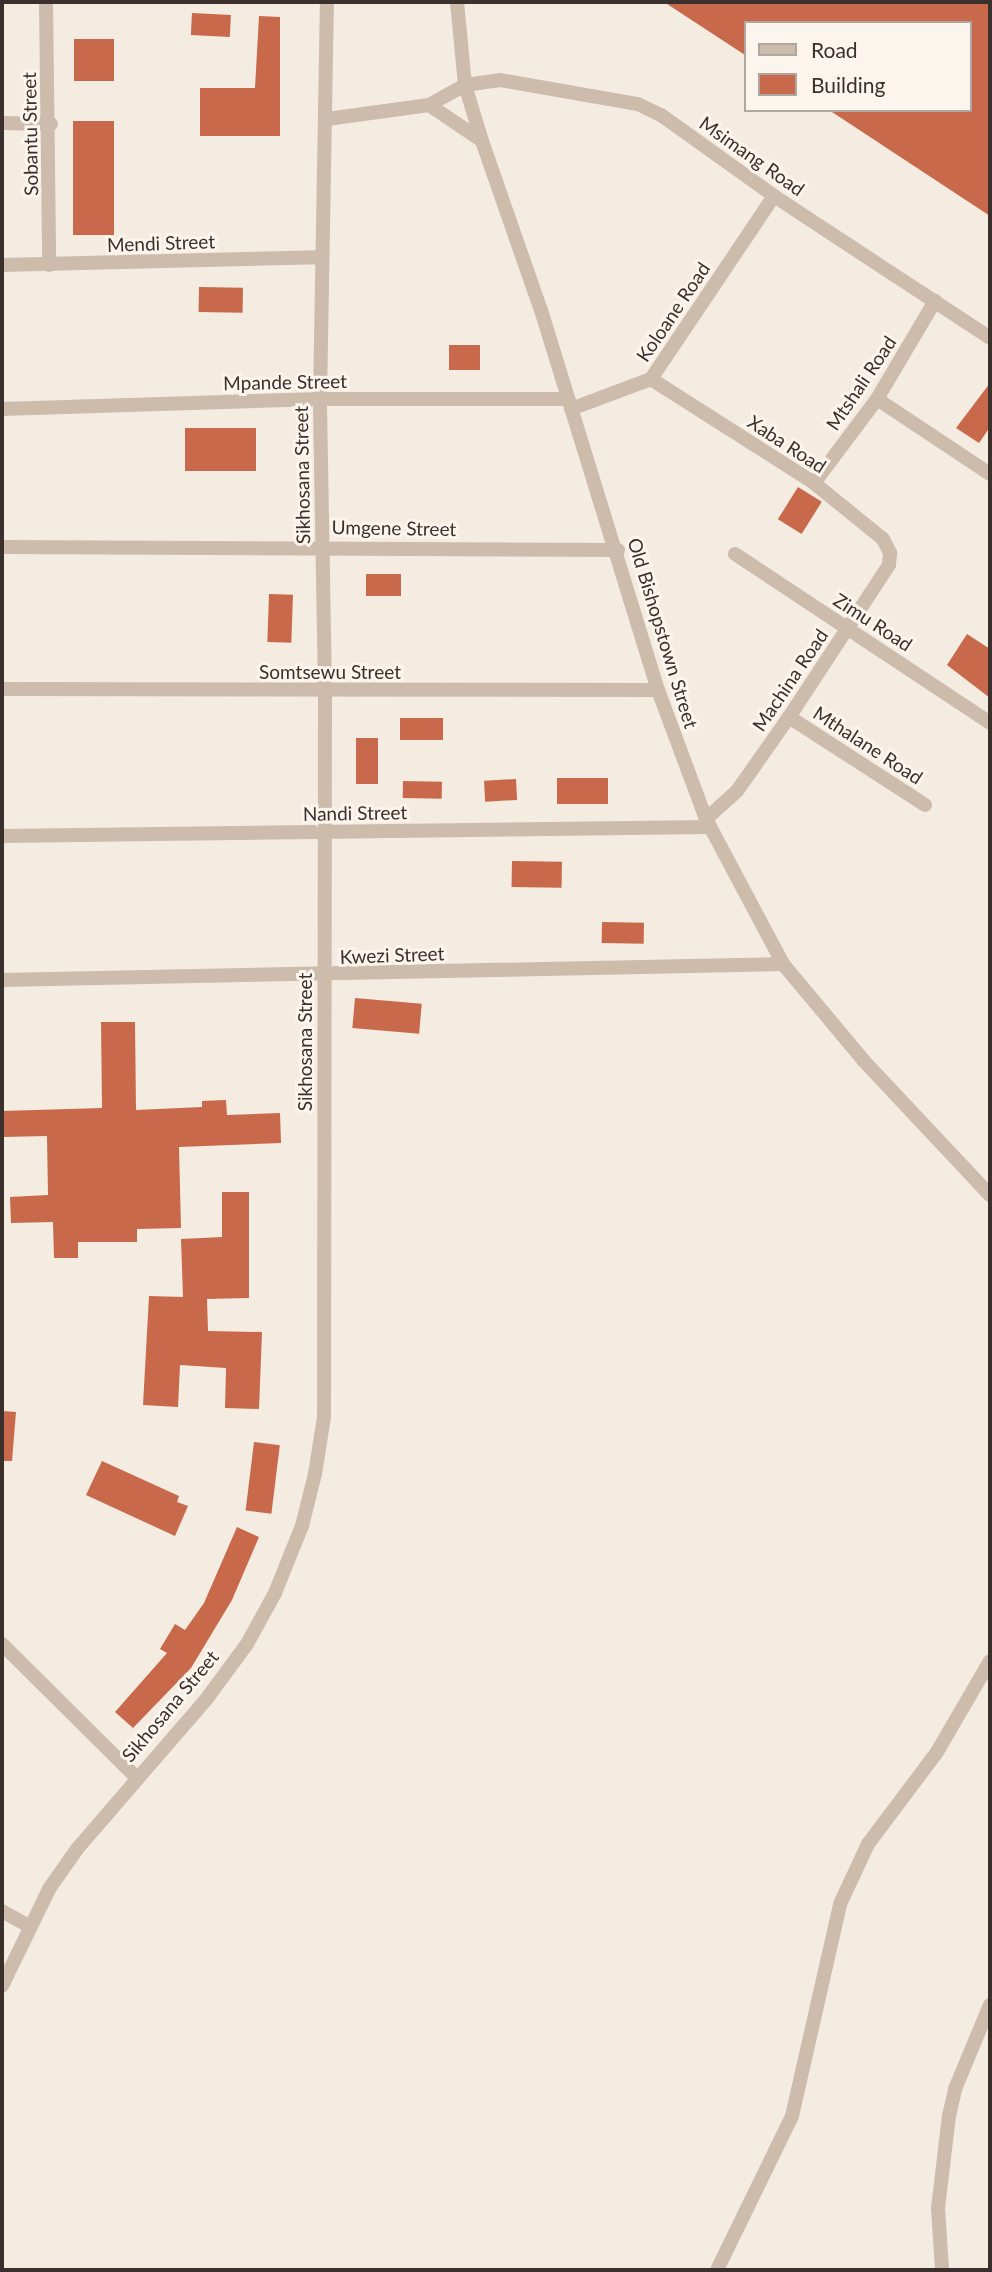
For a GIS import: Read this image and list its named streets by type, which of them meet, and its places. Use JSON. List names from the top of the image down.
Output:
{
  "streets": {
    "street": [
      "Sobantu Street",
      "Msimang Road",
      "Mendi Street",
      "Koloane Road",
      "Mpande Street",
      "Mtshali Road",
      "Xaba Road",
      "Sikhosana Street",
      "Umgene Street",
      "Zimu Road",
      "Old Bishopstown Street",
      "Somtsewu Street",
      "Machina Road",
      "Mthalane Road",
      "Nandi Street",
      "Kwezi Street"
    ]
  },
  "crossings": [
    ["Sobantu Street", "Mendi Street"],
    ["Msimang Road", "Koloane Road"],
    ["Msimang Road", "Mtshali Road"],
    ["Msimang Road", "Old Bishopstown Street"],
    ["Mendi Street", "Sikhosana Street"],
    ["Koloane Road", "Mpande Street"],
    ["Koloane Road", "Xaba Road"],
    ["Koloane Road", "Old Bishopstown Street"],
    ["Mpande Street", "Sikhosana Street"],
    ["Mpande Street", "Old Bishopstown Street"],
    ["Mtshali Road", "Xaba Road"],
    ["Xaba Road", "Machina Road"],
    ["Sikhosana Street", "Umgene Street"],
    ["Sikhosana Street", "Somtsewu Street"],
    ["Sikhosana Street", "Nandi Street"],
    ["Sikhosana Street", "Kwezi Street"],
    ["Umgene Street", "Old Bishopstown Street"],
    ["Zimu Road", "Machina Road"],
    ["Old Bishopstown Street", "Somtsewu Street"],
    ["Old Bishopstown Street", "Machina Road"],
    ["Old Bishopstown Street", "Nandi Street"],
    ["Old Bishopstown Street", "Kwezi Street"],
    ["Machina Road", "Mthalane Road"],
    ["Machina Road", "Nandi Street"]
  ],
  "legend": ["Road", "Building"]
}
